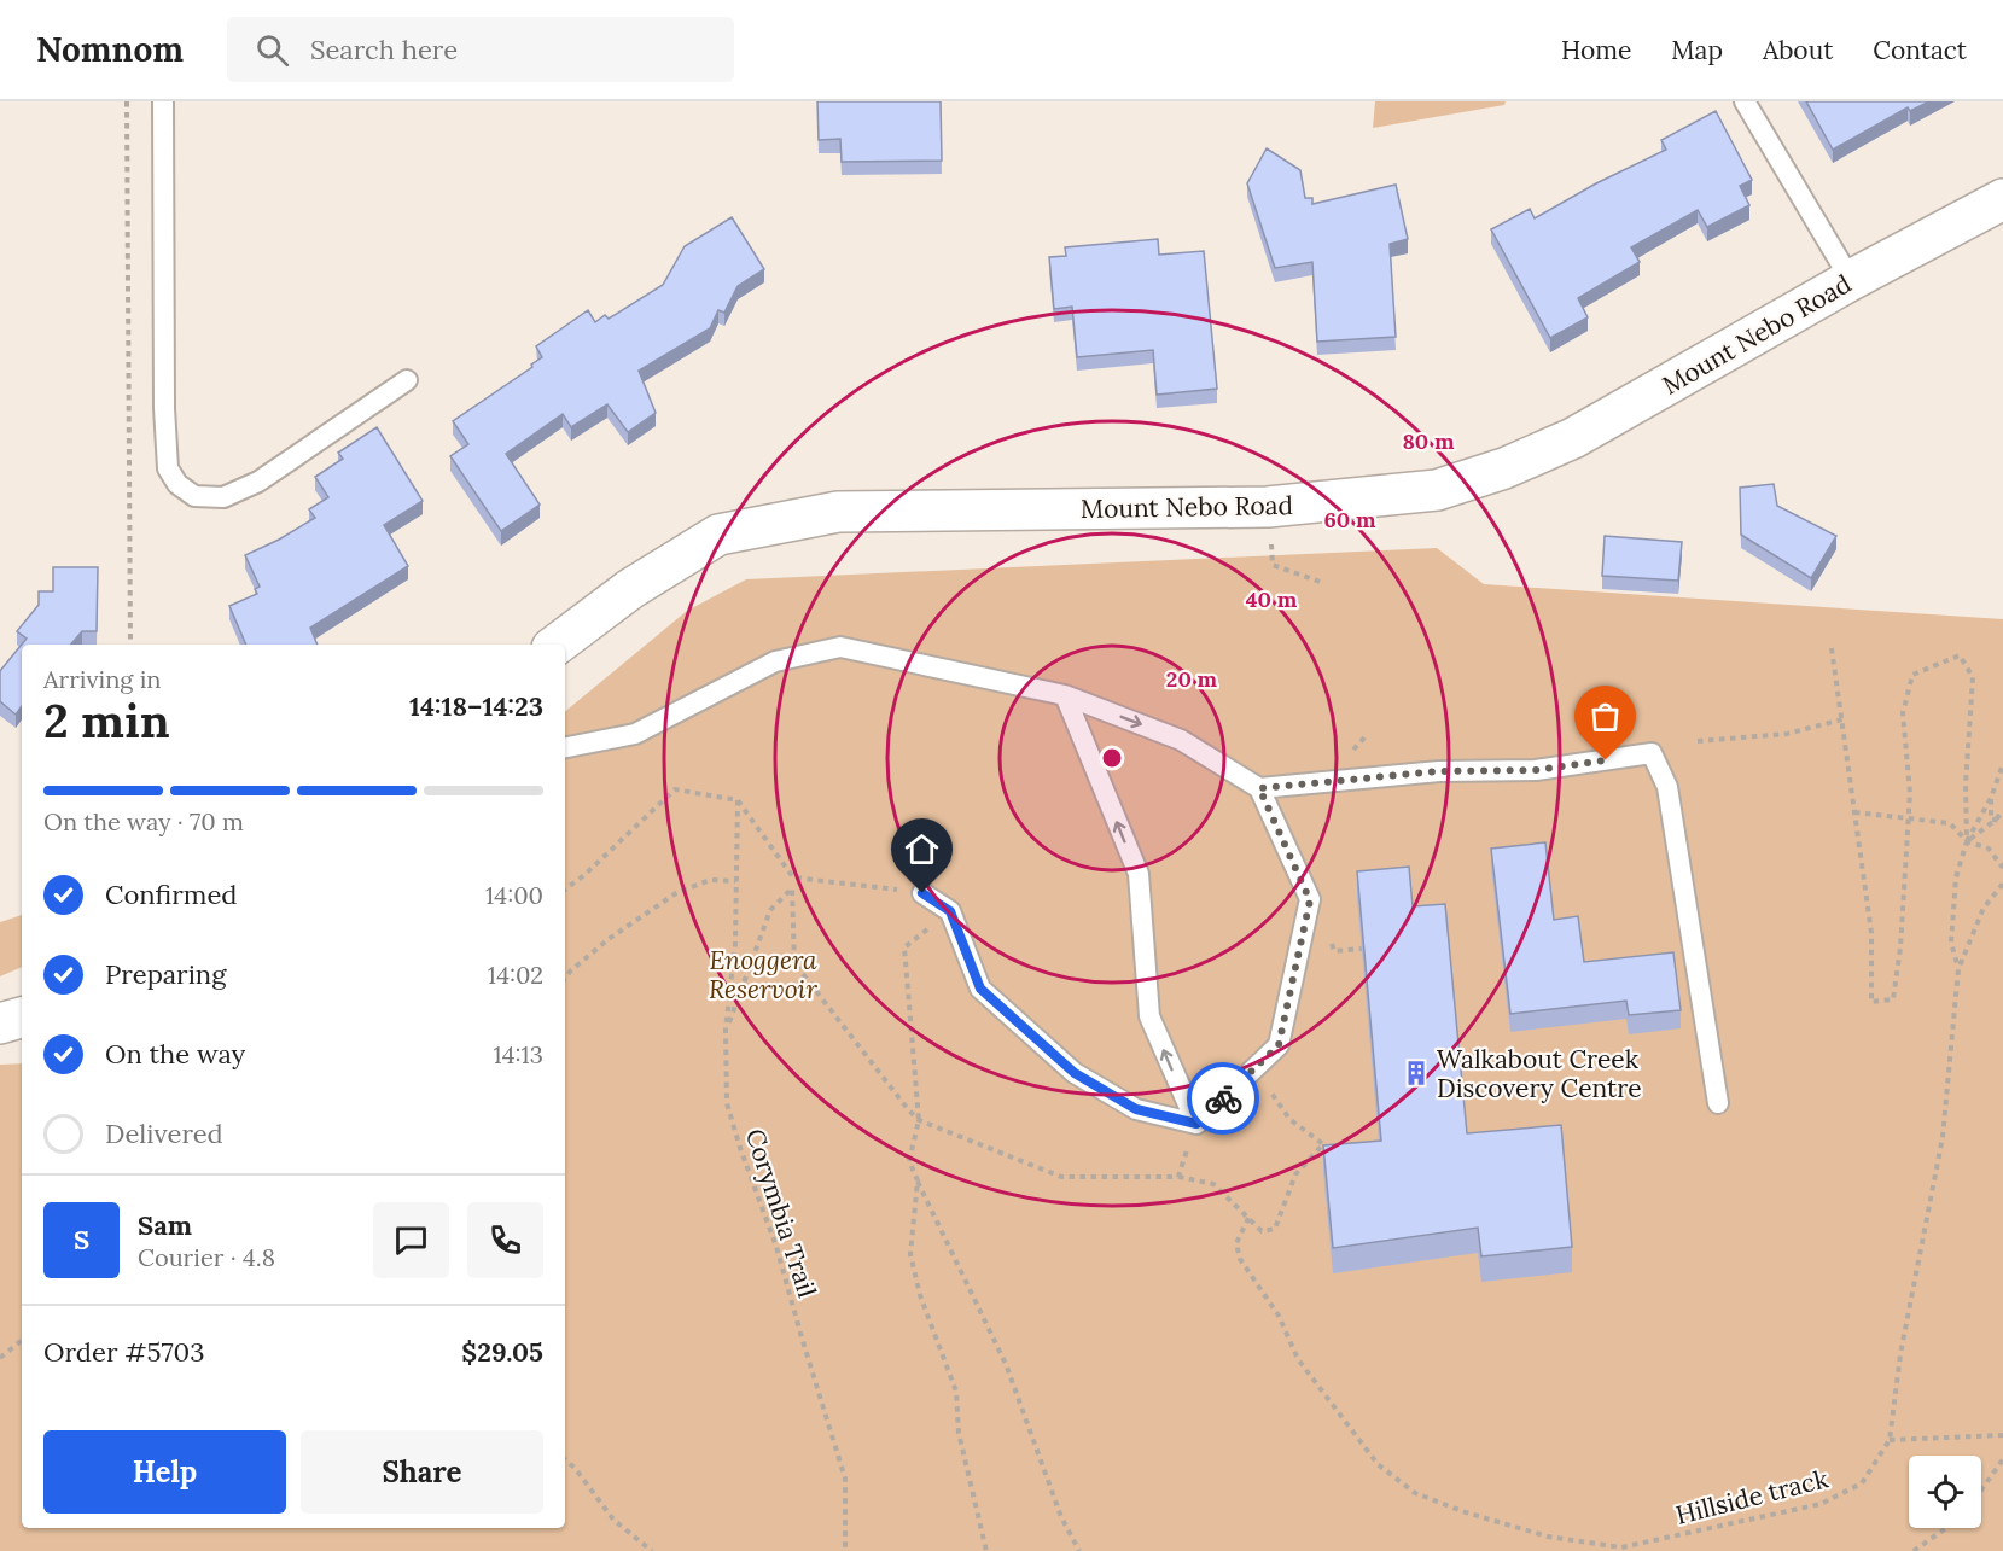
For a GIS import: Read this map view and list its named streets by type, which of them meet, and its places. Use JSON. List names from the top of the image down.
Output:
{
  "streets": {
    "main road": ["Mount Nebo Road"],
    "path": ["Corymbia Trail", "Hillside track"]
  },
  "parks": ["Enoggera Reservoir"],
  "places": {
    "building": ["Walkabout Creek Discovery Centre"]
  },
  "page": {
    "header": "Nomnom",
    "search": "Search here",
    "nav": [
      "Home",
      "Map",
      "About",
      "Contact"
    ],
    "heading": ["2 min", "Arriving in", "14:18–14:23"],
    "panel": [
      "Sam",
      "Courier · 4.8",
      "Order #5703",
      "$29.05"
    ],
    "bar": "On the way · 70 m",
    "list": [
      ["Confirmed", "14:00"],
      ["Preparing", "14:02"],
      ["On the way", "14:13"],
      "Delivered"
    ],
    "round": "S",
    "buttons": ["Help", "Share"]
  },
  "rings": [
    "80 m",
    "60 m",
    "40 m",
    "20 m"
  ]
}
